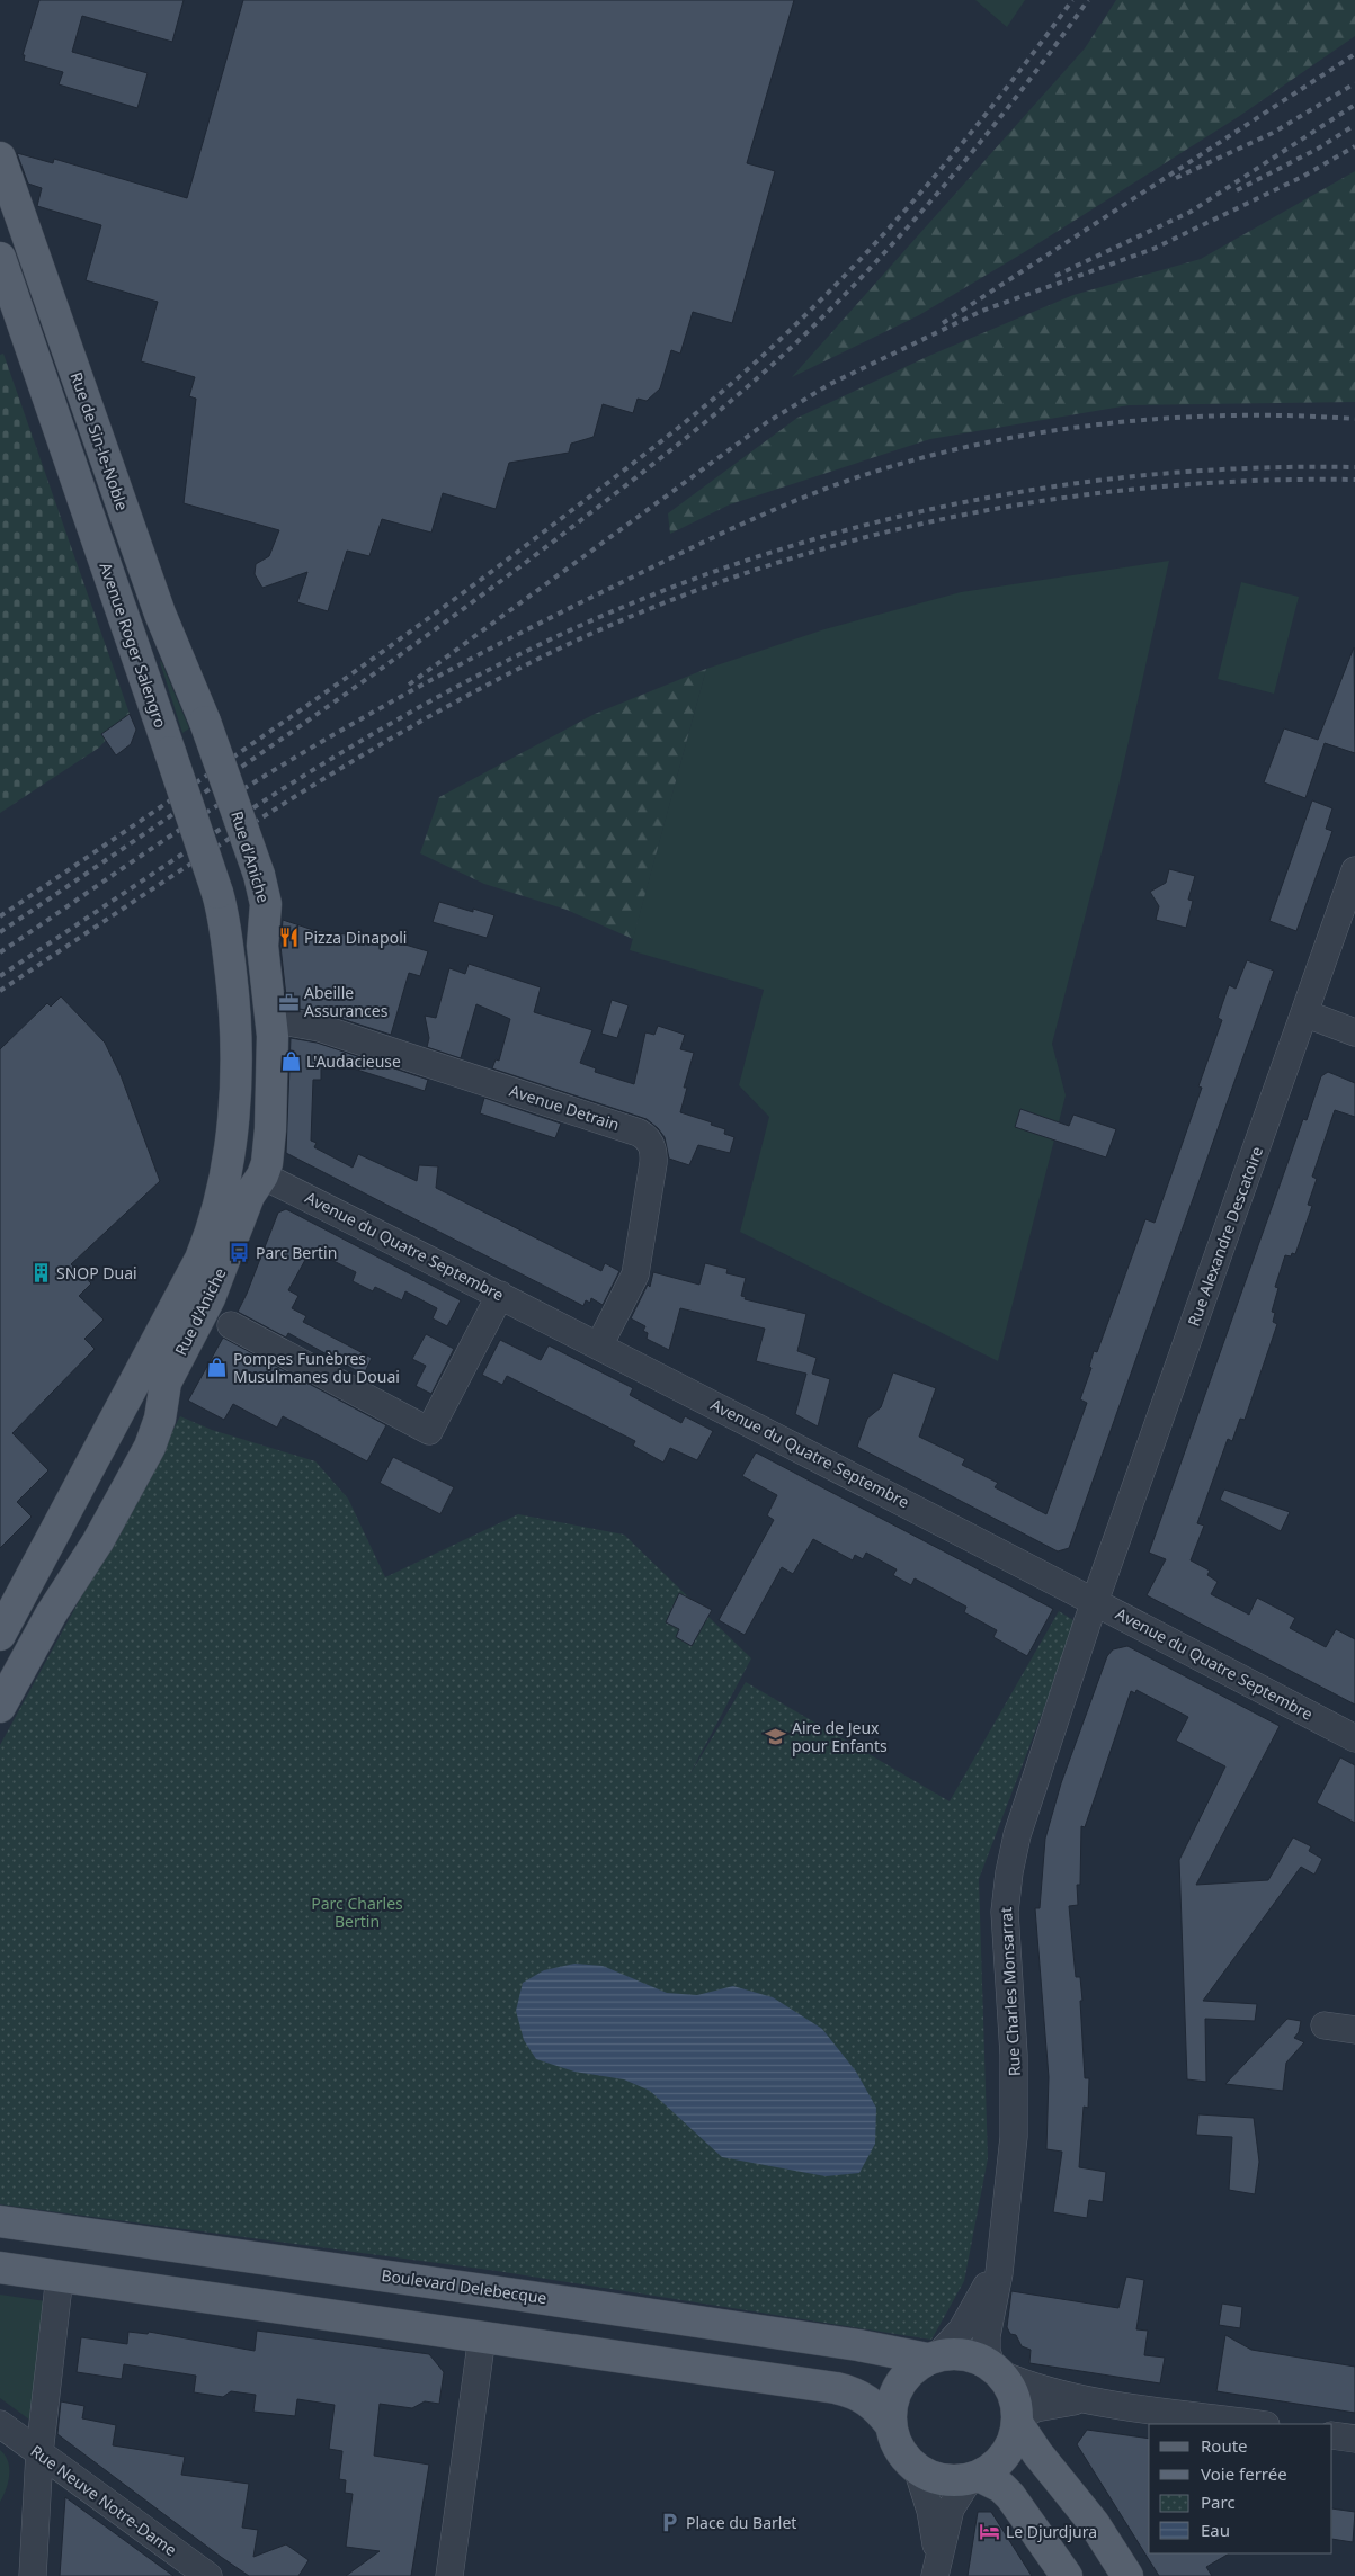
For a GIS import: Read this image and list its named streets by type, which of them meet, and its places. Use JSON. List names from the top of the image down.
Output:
{
  "streets": {
    "main road": [
      "Rue de Sin-le-Noble",
      "Avenue Roger Salengro",
      "Rue d'Aniche",
      "Boulevard Delebecque"
    ],
    "street": [
      "Avenue Detrain",
      "Rue Alexandre Descatoire",
      "Avenue du Quatre Septembre",
      "Rue Charles Monsarrat",
      "Rue Neuve Notre-Dame"
    ]
  },
  "crossings": [
    ["Rue de Sin-le-Noble", "Rue d'Aniche"],
    ["Avenue Roger Salengro", "Rue d'Aniche"],
    ["Rue d'Aniche", "Avenue Detrain"],
    ["Rue d'Aniche", "Avenue du Quatre Septembre"],
    ["Avenue Detrain", "Avenue du Quatre Septembre"],
    ["Rue Alexandre Descatoire", "Avenue du Quatre Septembre"],
    ["Rue Alexandre Descatoire", "Rue Charles Monsarrat"],
    ["Avenue du Quatre Septembre", "Rue Charles Monsarrat"],
    ["Rue Charles Monsarrat", "Boulevard Delebecque"]
  ],
  "parks": ["Parc Charles Bertin"],
  "places": {
    "restaurant": ["Pizza Dinapoli"],
    "office": ["Abeille Assurances"],
    "shop": ["L'Audacieuse", "Pompes Funèbres Musulmanes du Douai"],
    "bus stop": ["Parc Bertin"],
    "building": ["SNOP Duai"],
    "school or university": ["Aire de Jeux pour Enfants"],
    "parking": ["Place du Barlet"],
    "hotel": ["Le Djurdjura"]
  },
  "legend": [
    "Route",
    "Voie ferrée",
    "Parc",
    "Eau"
  ]
}
